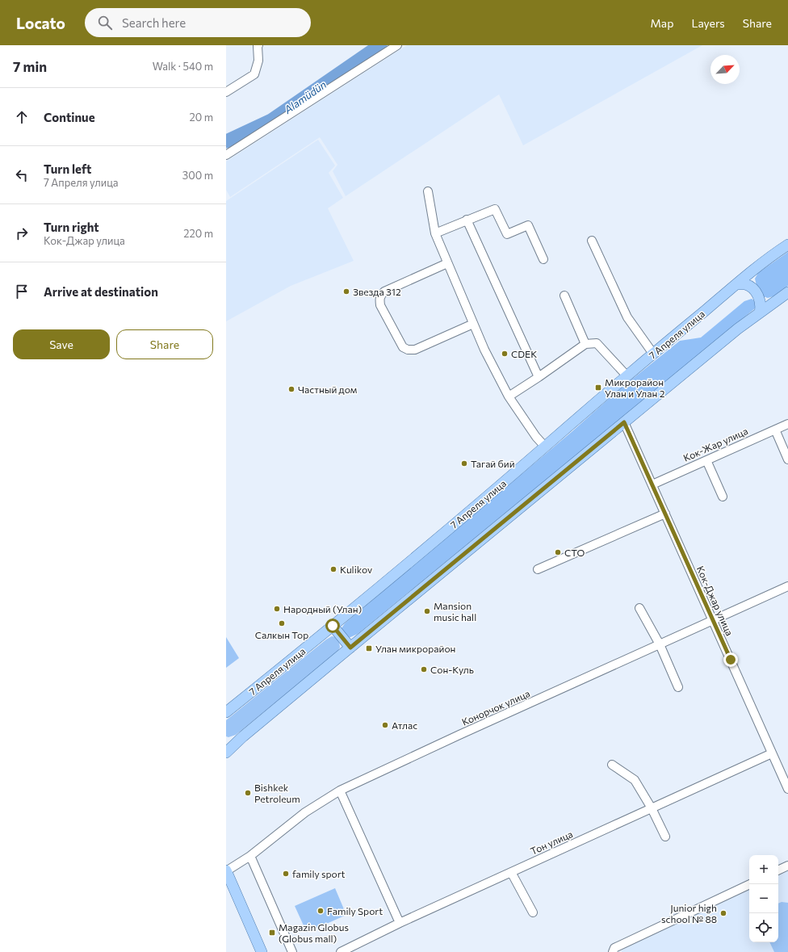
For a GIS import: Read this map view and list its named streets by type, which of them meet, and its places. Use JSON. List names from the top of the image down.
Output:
{
  "streets": {
    "main road": ["7 Апреля улица"],
    "street": [
      "Кок-Жар улица",
      "Кок-Джар улица",
      "Конорчок улица",
      "Тон улица"
    ]
  },
  "crossings": [
    ["Кок-Жар улица", "Кок-Джар улица"],
    ["Кок-Джар улица", "Конорчок улица"],
    ["Кок-Джар улица", "Тон улица"]
  ],
  "water": ["Alamüdün"],
  "places": {
    "other": [
      "Звезда 312",
      "CDEK",
      "Частный дом",
      "Тагай бий",
      "СТО",
      "Kulikov",
      "Народный (Улан)",
      "Mansion music hall",
      "Салкын Тор",
      "Сон-Куль",
      "Атлас",
      "Bishkek Petroleum",
      "family sport",
      "Family Sport",
      "Junior high school № 88"
    ],
    "transit": ["Микрорайон Улан и Улан 2", "Улан микрорайон", "Magazin Globus (Globus mall)"]
  },
  "north": "top right",
  "page": {
    "header": "Locato",
    "search": "Search here",
    "nav": ["Map", "Layers", "Share"],
    "heading": ["7 min", "Walk · 540 m"],
    "list": [
      ["Continue", "20 m"],
      ["Turn left", "7 Апреля улица", "300 m"],
      ["Turn right", "Кок-Джар улица", "220 m"],
      "Arrive at destination"
    ],
    "buttons": ["Save", "Share"],
    "map_buttons": ["+", "−"]
  }
}
